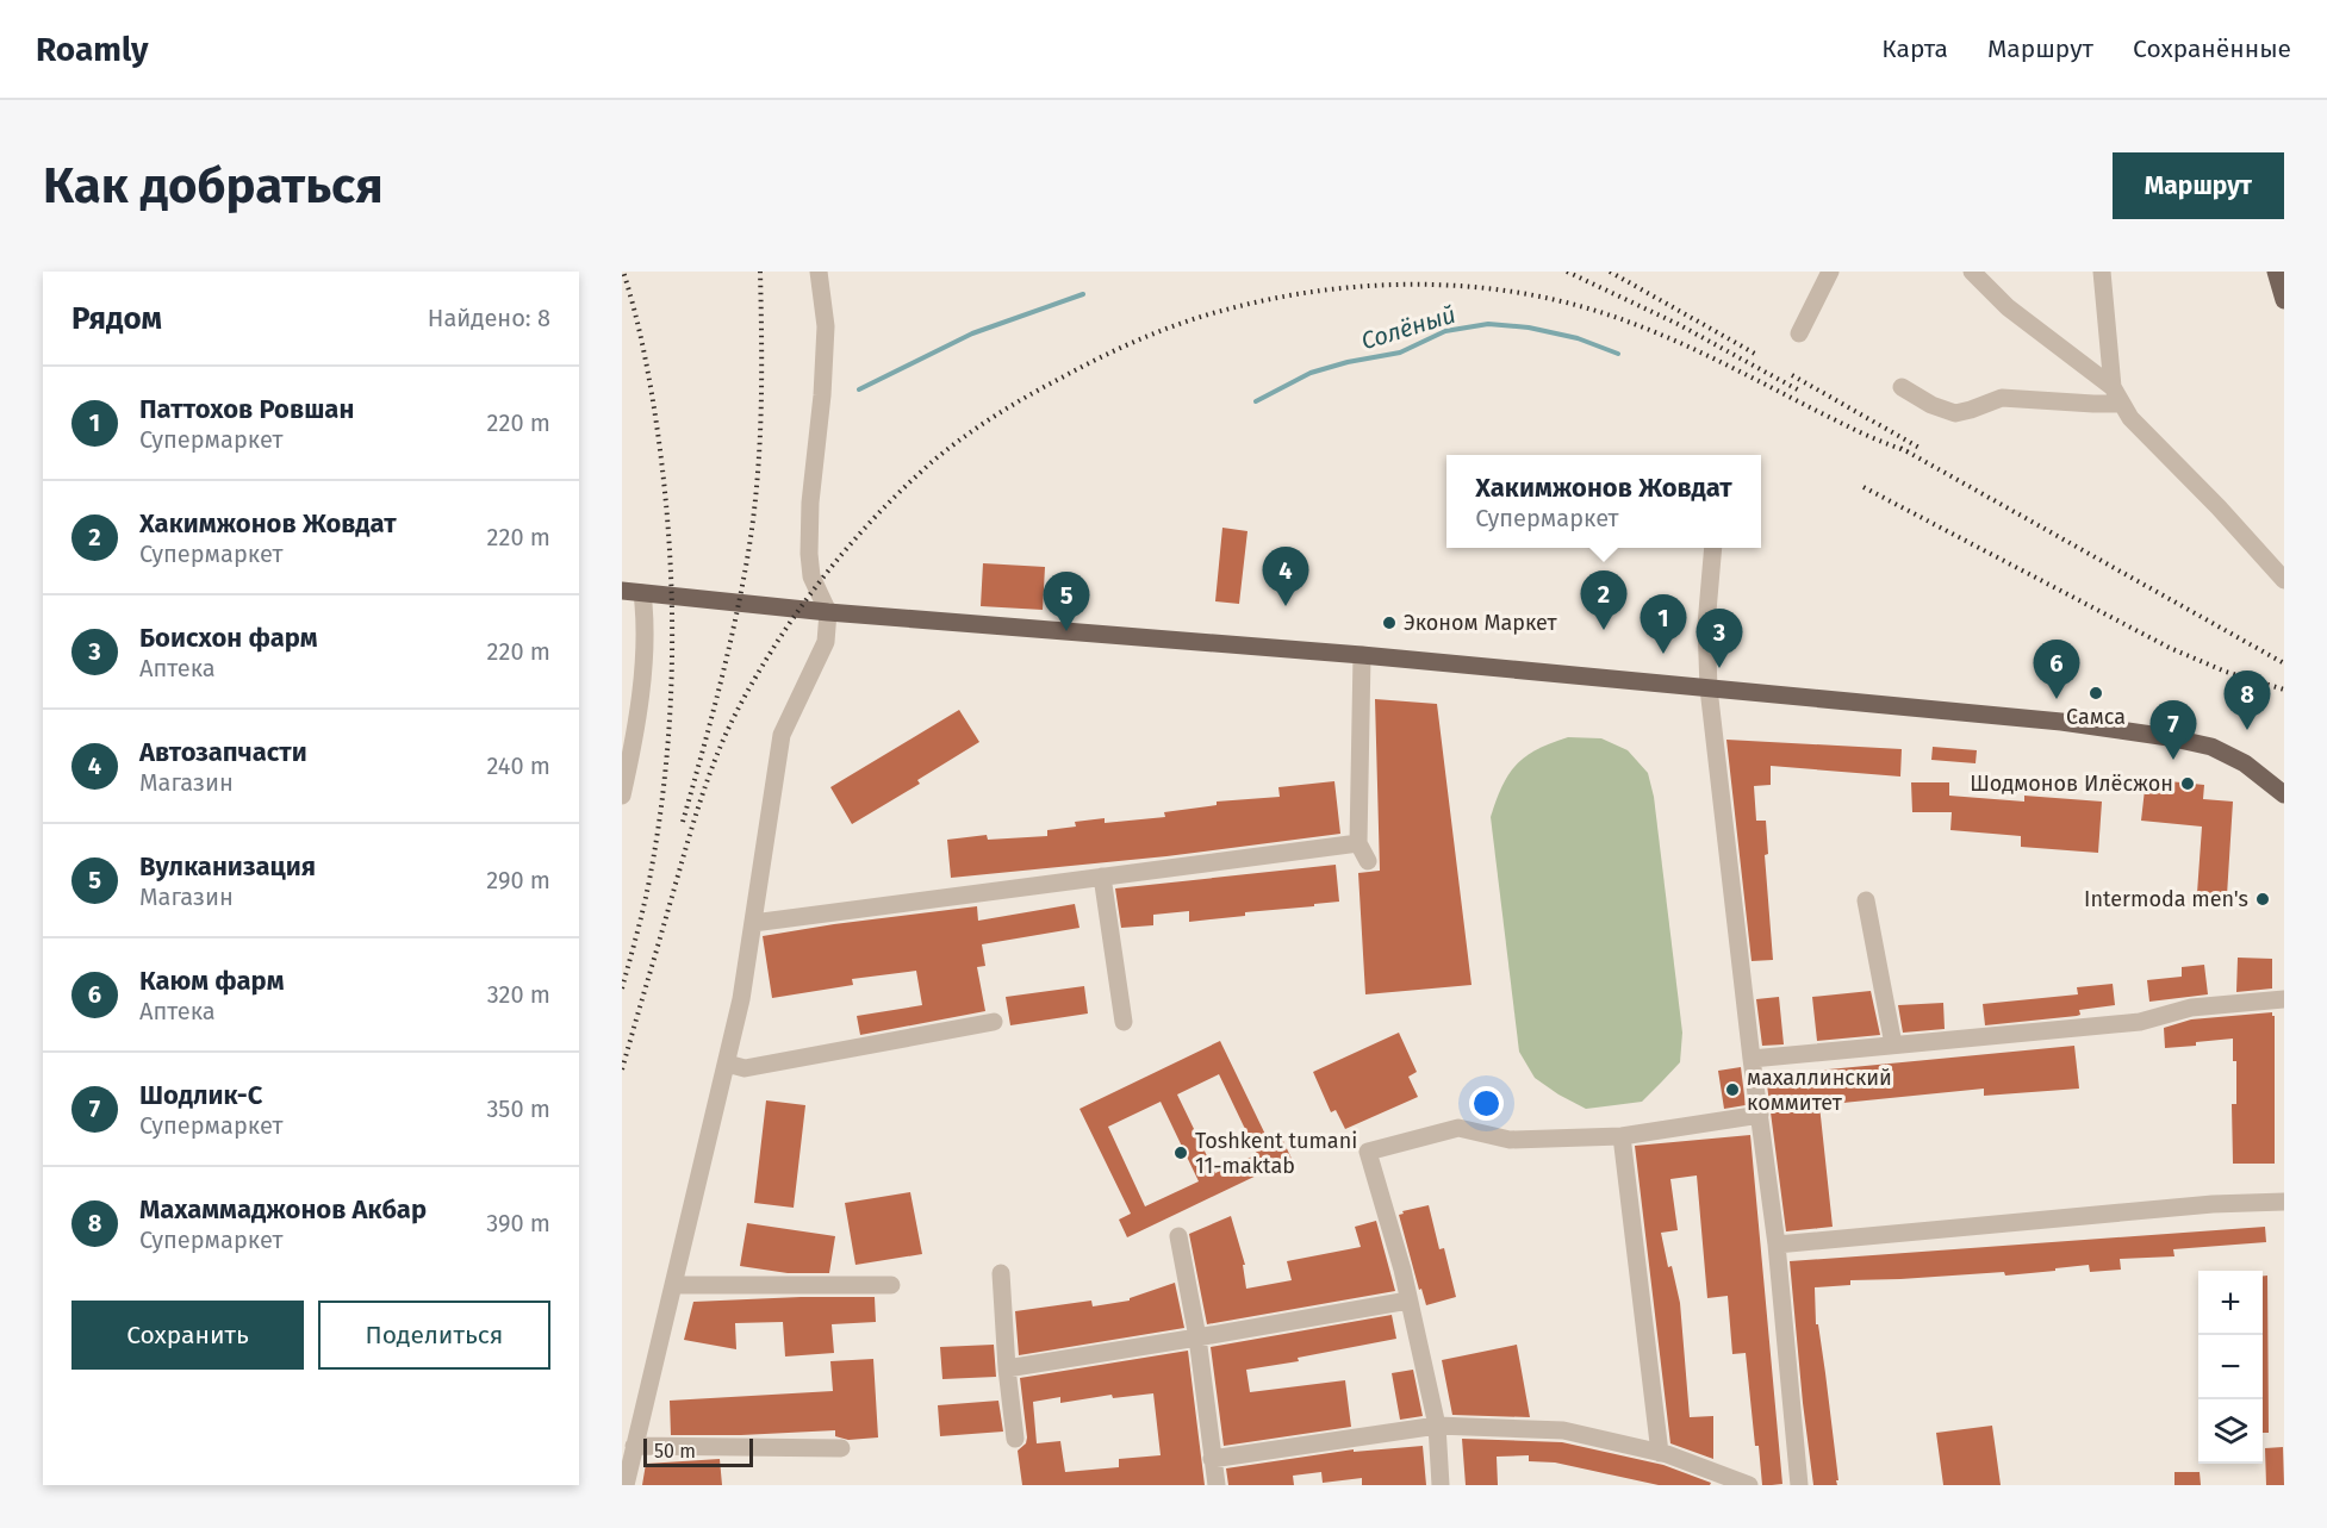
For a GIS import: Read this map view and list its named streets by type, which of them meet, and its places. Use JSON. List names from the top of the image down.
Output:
{
  "water": ["Солёный"],
  "places": [
    "Эконом Маркет",
    "Самса",
    "Шодмонов Илёсжон",
    "Intermoda men's",
    "махаллинский коммитет",
    "Toshkent tumani 11-maktab"
  ],
  "scale_bar": "50 m",
  "page": {
    "header": "Roamly",
    "nav": ["Карта", "Маршрут", "Сохранённые"],
    "buttons": [
      "Маршрут",
      ["Сохранить", "Поделиться"]
    ],
    "title": "Как добраться",
    "heading": ["Рядом", "Найдено: 8"],
    "list": [
      {
        "mark": "1",
        "name": "Паттохов Ровшан",
        "note": "Супермаркет",
        "value": "220 m"
      },
      {
        "mark": "2",
        "name": "Хакимжонов Жовдат",
        "note": "Супермаркет",
        "value": "220 m"
      },
      {
        "mark": "3",
        "name": "Боисхон фарм",
        "note": "Аптека",
        "value": "220 m"
      },
      {
        "mark": "4",
        "name": "Автозапчасти",
        "note": "Магазин",
        "value": "240 m"
      },
      {
        "mark": "5",
        "name": "Вулканизация",
        "note": "Магазин",
        "value": "290 m"
      },
      {
        "mark": "6",
        "name": "Каюм фарм",
        "note": "Аптека",
        "value": "320 m"
      },
      {
        "mark": "7",
        "name": "Шодлик-С",
        "note": "Супермаркет",
        "value": "350 m"
      },
      {
        "mark": "8",
        "name": "Махаммаджонов Акбар",
        "note": "Супермаркет",
        "value": "390 m"
      }
    ],
    "popup": ["Хакимжонов Жовдат", "Супермаркет"],
    "pins": [
      "4",
      "2",
      "5",
      "1",
      "3",
      "6",
      "8",
      "7"
    ],
    "map_buttons": ["+", "−"],
    "scale": "50 m"
  }
}
